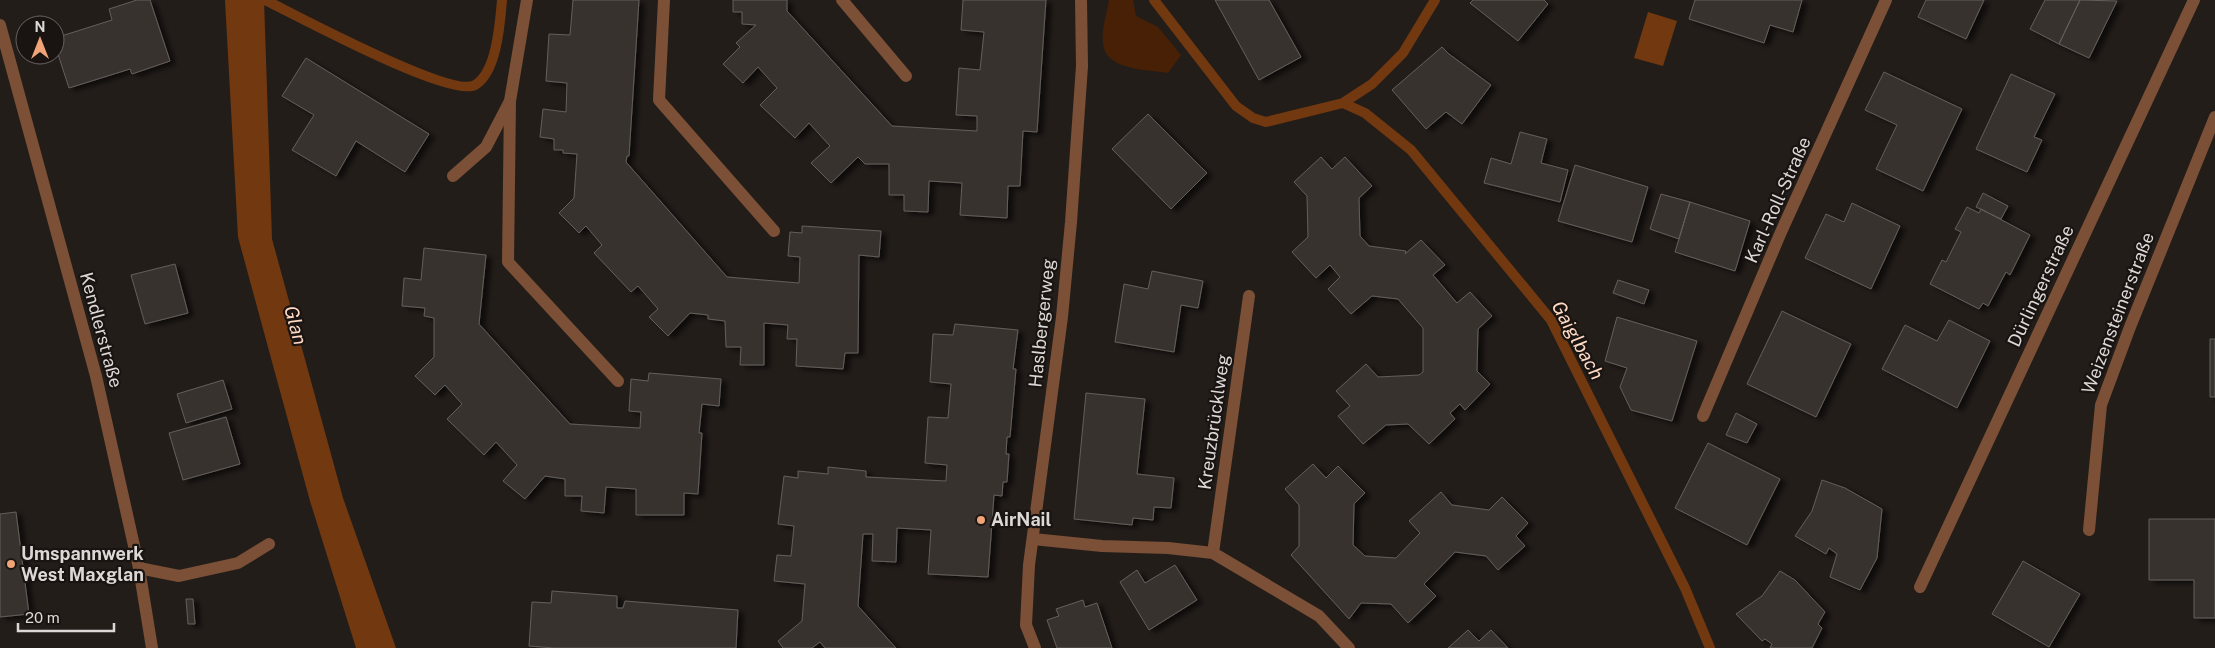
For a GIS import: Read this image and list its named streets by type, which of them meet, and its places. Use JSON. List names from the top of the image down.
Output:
{
  "streets": {
    "street": [
      "Karl-Roll-Straße",
      "Dürlingerstraße",
      "Weizensteinerstraße",
      "Haslbergerweg",
      "Kendlerstraße",
      "Kreuzbrücklweg"
    ]
  },
  "water": ["Glan", "Gaiglbach"],
  "places": ["AirNail", "Umspannwerk West Maxglan"],
  "scale_bar": "20 m",
  "north": "top"
}
